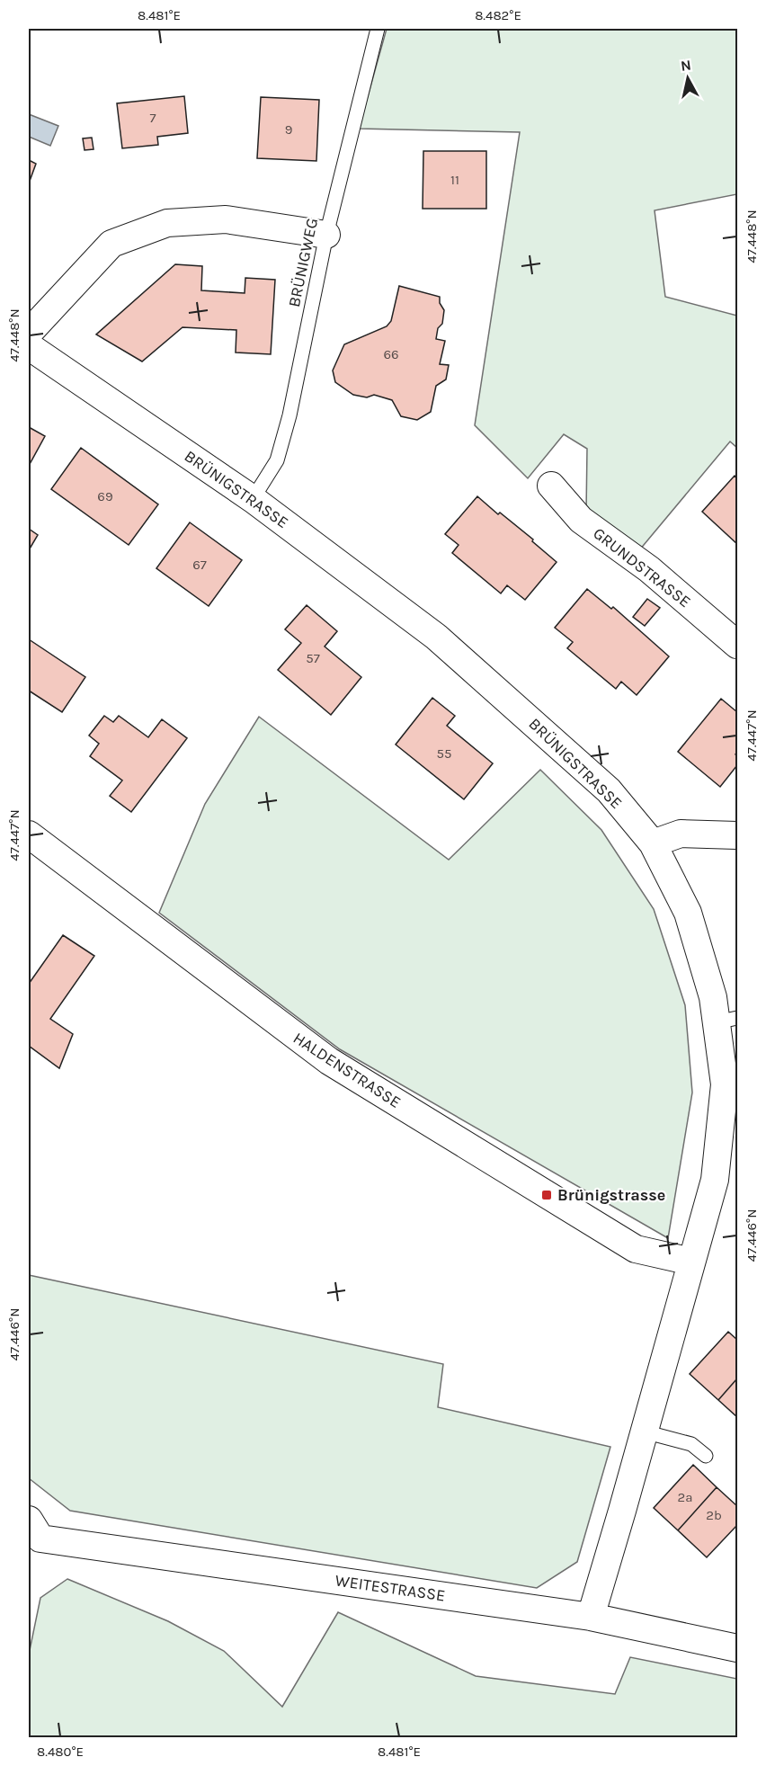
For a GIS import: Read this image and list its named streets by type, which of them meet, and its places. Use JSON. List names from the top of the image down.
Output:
{
  "streets": {
    "street": [
      "BRÜNIGSTRASSE",
      "GRUNDSTRASSE",
      "HALDENSTRASSE",
      "WEITESTRASSE"
    ],
    "lane": ["BRÜNIGWEG"]
  },
  "crossings": [
    ["BRÜNIGWEG", "BRÜNIGSTRASSE"],
    ["BRÜNIGSTRASSE", "HALDENSTRASSE"],
    ["BRÜNIGSTRASSE", "WEITESTRASSE"]
  ],
  "places": {
    "transit": ["Brünigstrasse"]
  },
  "house_numbers": [
    "7",
    "9",
    "11",
    "66",
    "69",
    "67",
    "57",
    "55",
    "2a",
    "2b"
  ],
  "north": "top",
  "coordinates": [
    "8.481°E",
    "8.482°E",
    "47.448°N",
    "47.447°N",
    "47.446°N",
    "8.480°E"
  ]
}
